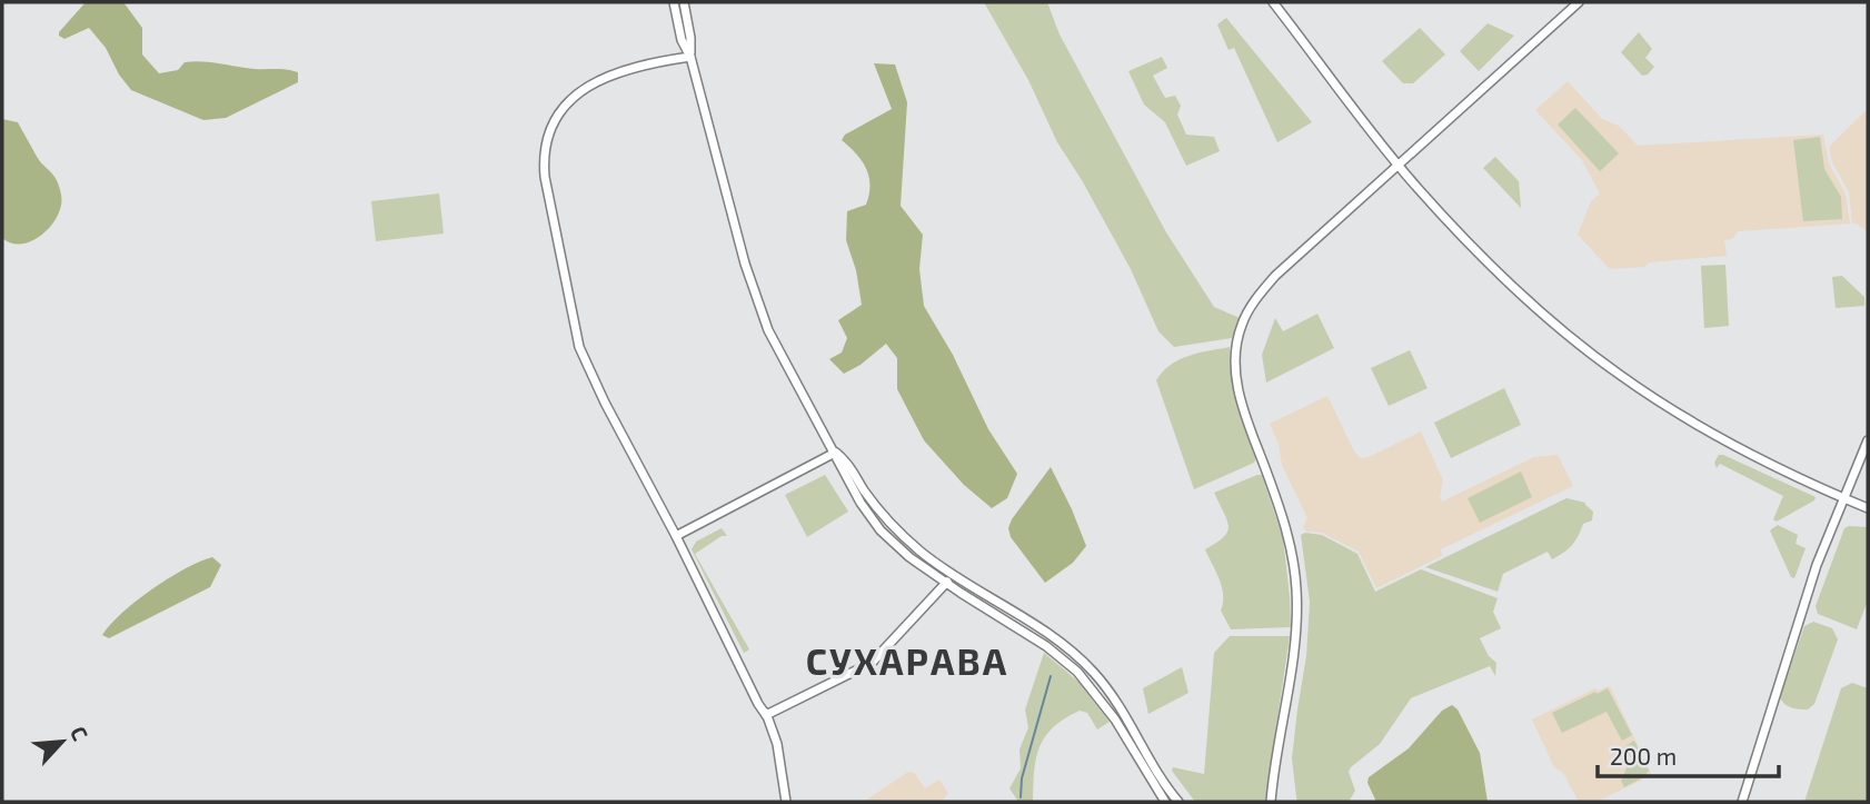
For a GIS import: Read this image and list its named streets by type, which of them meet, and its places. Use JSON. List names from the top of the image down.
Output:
{
  "districts": ["СУХАРАВА"],
  "scale_bar": "200 m",
  "north": "top right"
}
